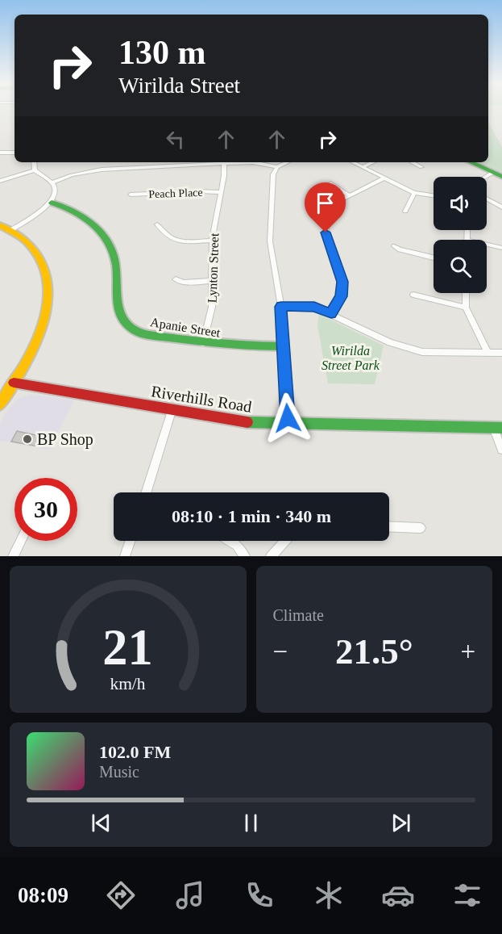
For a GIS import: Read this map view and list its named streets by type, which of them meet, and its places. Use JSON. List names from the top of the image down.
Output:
{
  "streets": {
    "street": [
      "Peach Place",
      "Lynton Street",
      "Apanie Street",
      "Riverhills Road"
    ]
  },
  "crossings": [
    ["Peach Place", "Lynton Street"],
    ["Lynton Street", "Apanie Street"]
  ],
  "parks": ["Wirilda Street Park"],
  "places": ["BP Shop"],
  "page": {
    "turn": ["130 m", "Wirilda Street"],
    "limit": "30",
    "trip": "08:10 · 1 min · 340 m",
    "tile": "Climate",
    "heat": ["−", "21.5°", "+"],
    "song": ["102.0 FM", "Music"],
    "tabs": "08:09",
    "gauge": ["21", "km/h"]
  }
}
